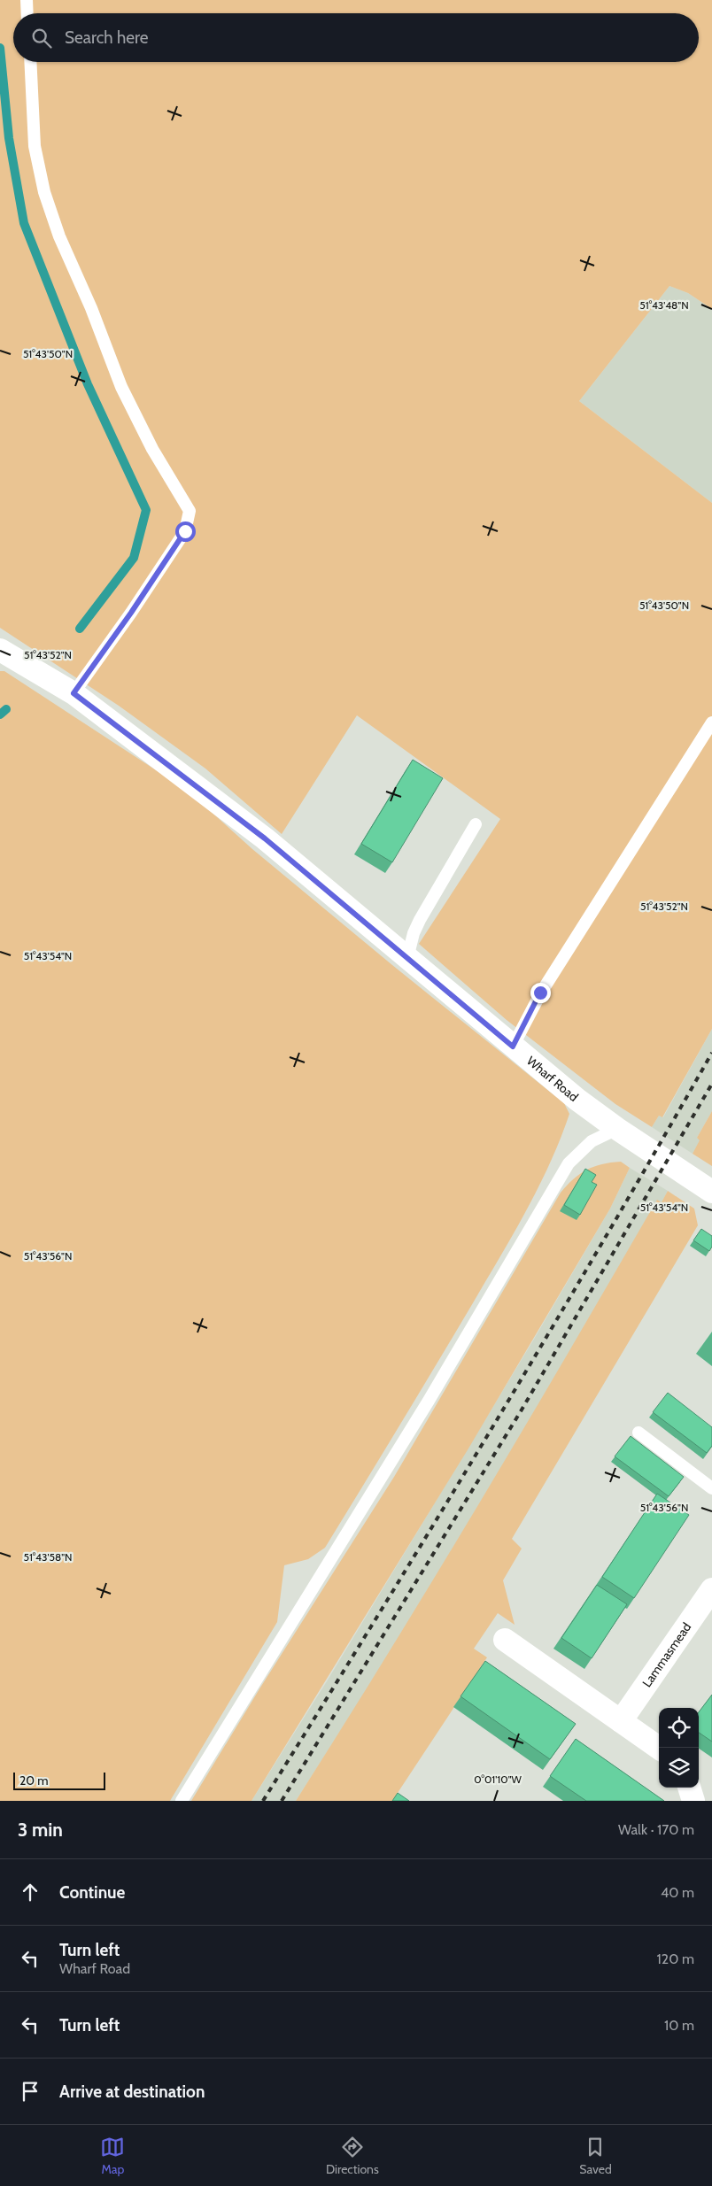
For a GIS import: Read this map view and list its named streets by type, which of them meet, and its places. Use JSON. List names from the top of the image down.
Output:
{
  "streets": {
    "street": ["Wharf Road", "Lammasmead"]
  },
  "scale_bar": "20 m",
  "page": {
    "search": "Search here",
    "scale": "20 m",
    "heading": ["3 min", "Walk · 170 m"],
    "list": [
      ["Continue", "40 m"],
      ["Turn left", "Wharf Road", "120 m"],
      ["Turn left", "10 m"],
      "Arrive at destination"
    ],
    "nav": ["Map", "Directions", "Saved"]
  },
  "coordinates": [
    "51°43'48\"N",
    "51°43'50\"N",
    "51°43'52\"N",
    "51°43'54\"N",
    "51°43'56\"N",
    "51°43'58\"N",
    "0°01'10\"W"
  ]
}
